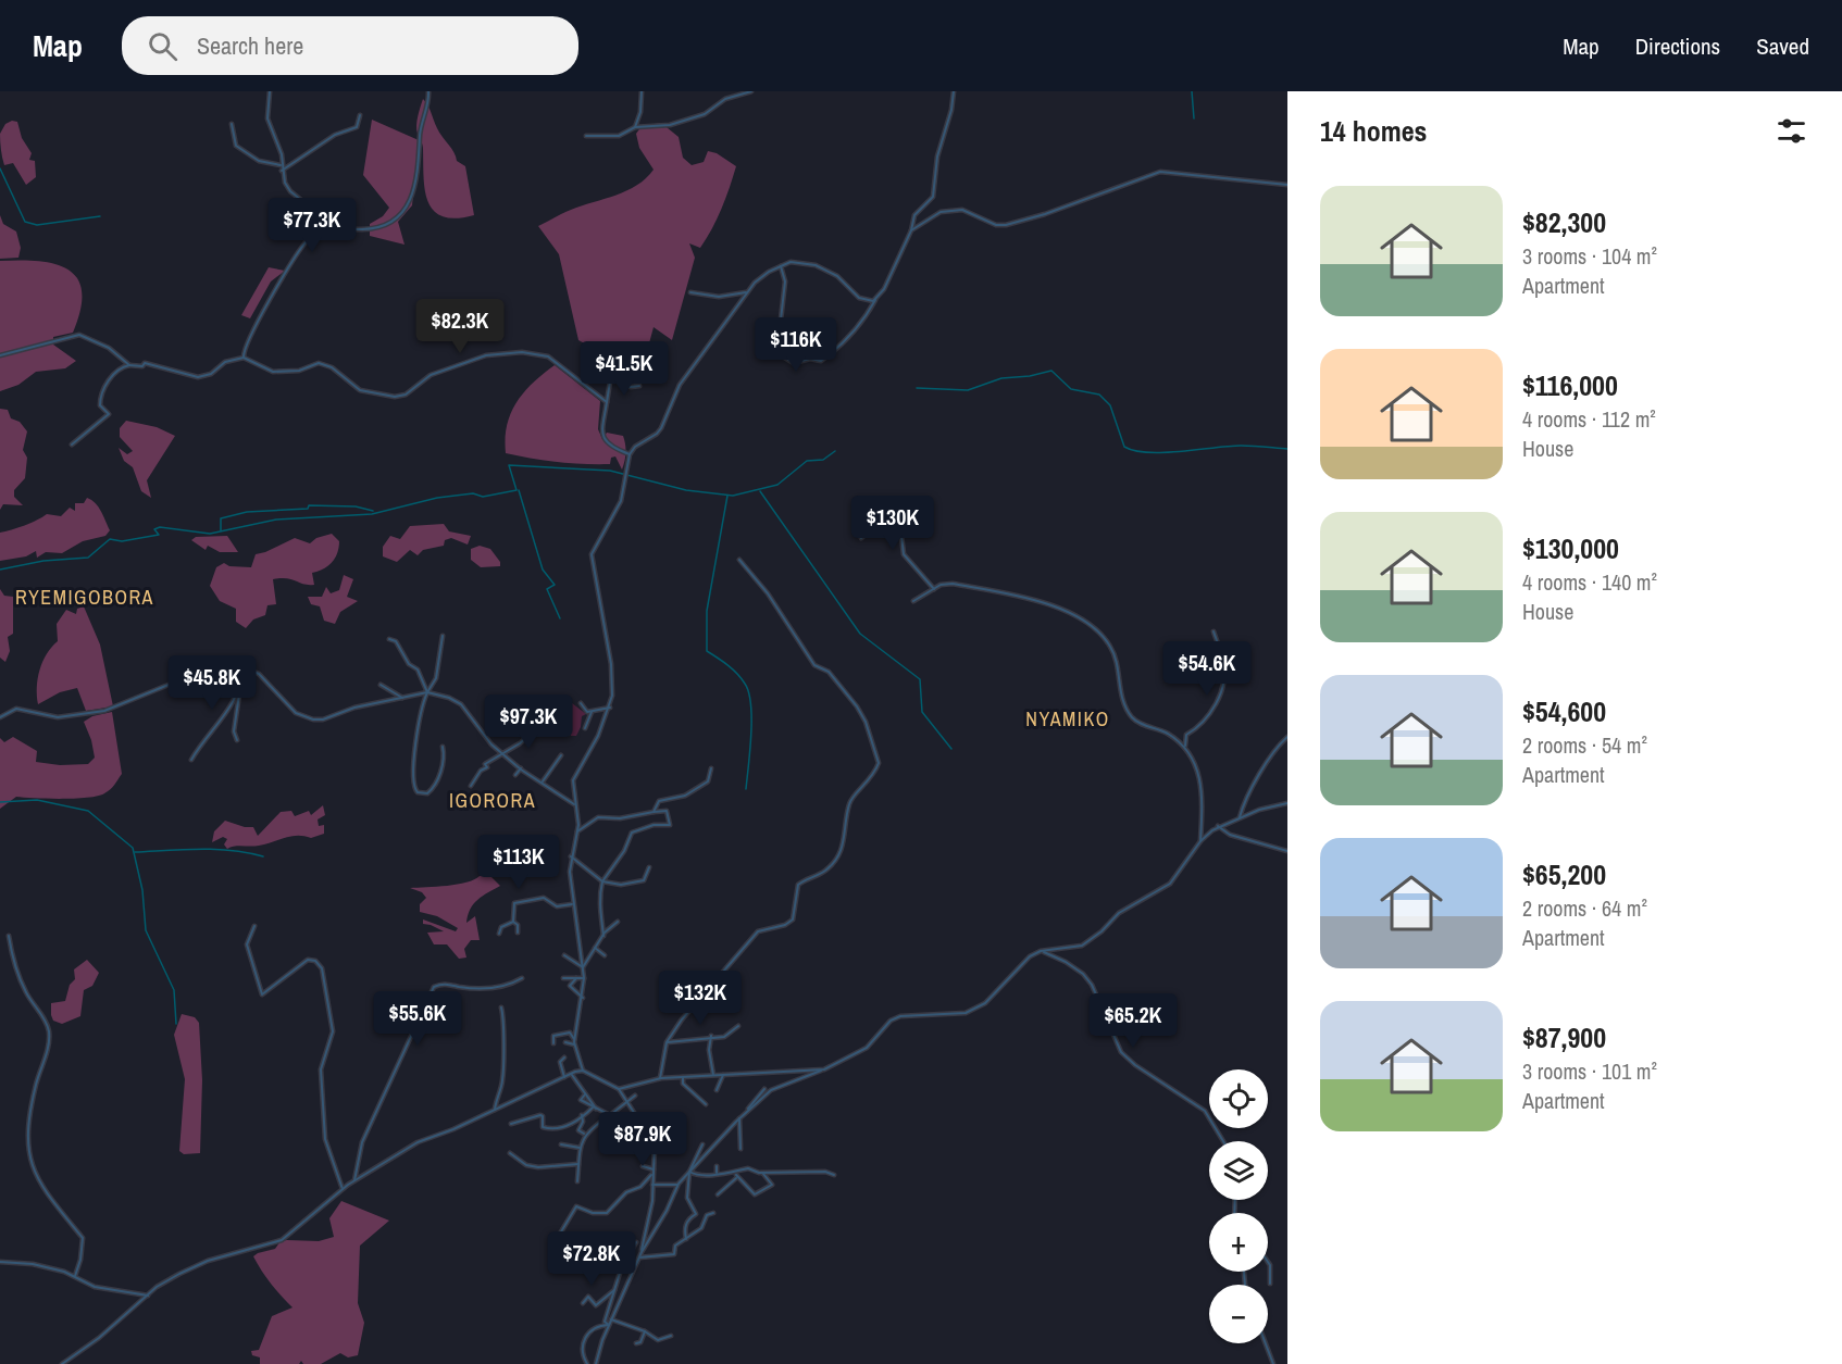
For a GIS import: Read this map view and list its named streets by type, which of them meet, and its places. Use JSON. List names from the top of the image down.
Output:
{
  "districts": ["RYEMIGOBORA", "NYAMIKO", "IGORORA"],
  "page": {
    "header": "Map",
    "search": "Search here",
    "nav": ["Map", "Directions", "Saved"],
    "heading": "14 homes",
    "list": [
      {
        "name": "$82,300",
        "note": "3 rooms · 104 m² · Apartment"
      },
      {
        "name": "$116,000",
        "note": "4 rooms · 112 m² · House"
      },
      {
        "name": "$130,000",
        "note": "4 rooms · 140 m² · House"
      },
      {
        "name": "$54,600",
        "note": "2 rooms · 54 m² · Apartment"
      },
      {
        "name": "$65,200",
        "note": "2 rooms · 64 m² · Apartment"
      },
      {
        "name": "$87,900",
        "note": "3 rooms · 101 m² · Apartment"
      }
    ],
    "price": [
      "$77.3K",
      "$82.3K",
      "$116K",
      "$41.5K",
      "$130K",
      "$54.6K",
      "$45.8K",
      "$97.3K",
      "$113K",
      "$132K",
      "$55.6K",
      "$65.2K",
      "$87.9K",
      "$72.8K"
    ],
    "map_buttons": ["+", "−"]
  }
}
